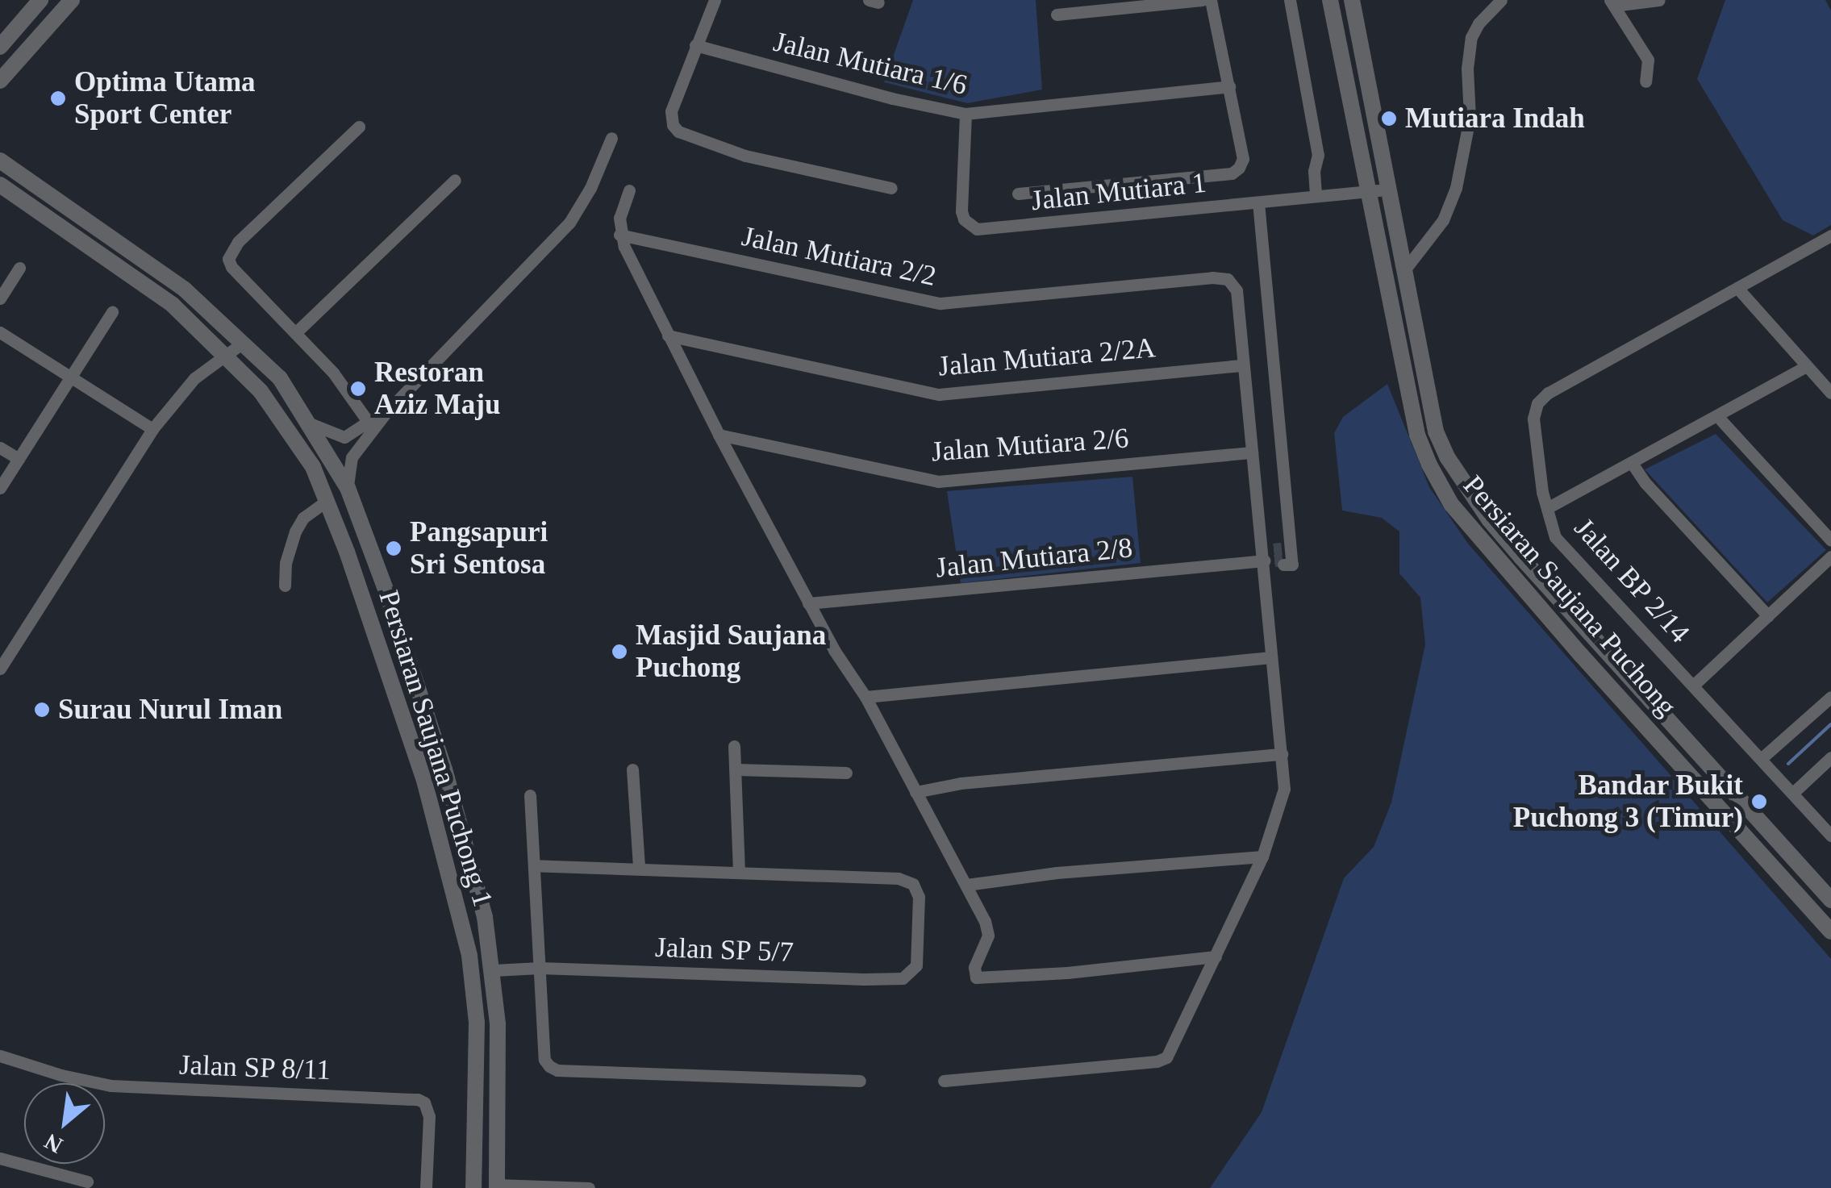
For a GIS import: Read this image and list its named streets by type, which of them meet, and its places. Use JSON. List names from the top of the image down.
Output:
{
  "streets": {
    "street": [
      "Jalan Mutiara 1/6",
      "Jalan Mutiara 1",
      "Jalan Mutiara 2/2",
      "Jalan Mutiara 2/2A",
      "Jalan Mutiara 2/6",
      "Jalan Mutiara 2/8",
      "Jalan BP 2/14",
      "Persiaran Saujana Puchong",
      "Persiaran Saujana Puchong 1",
      "Jalan SP 5/7",
      "Jalan SP 8/11"
    ]
  },
  "crossings": [
    ["Jalan Mutiara 1/6", "Jalan Mutiara 1"],
    ["Jalan Mutiara 1", "Persiaran Saujana Puchong"],
    ["Jalan Mutiara 2/2", "Jalan Mutiara 2/2A"],
    ["Persiaran Saujana Puchong 1", "Jalan SP 5/7"]
  ],
  "places": [
    "Optima Utama Sport Center",
    "Mutiara Indah",
    "Restoran Aziz Maju",
    "Pangsapuri Sri Sentosa",
    "Masjid Saujana Puchong",
    "Surau Nurul Iman",
    "Bandar Bukit Puchong 3 (Timur)"
  ],
  "north": "bottom left"
}
